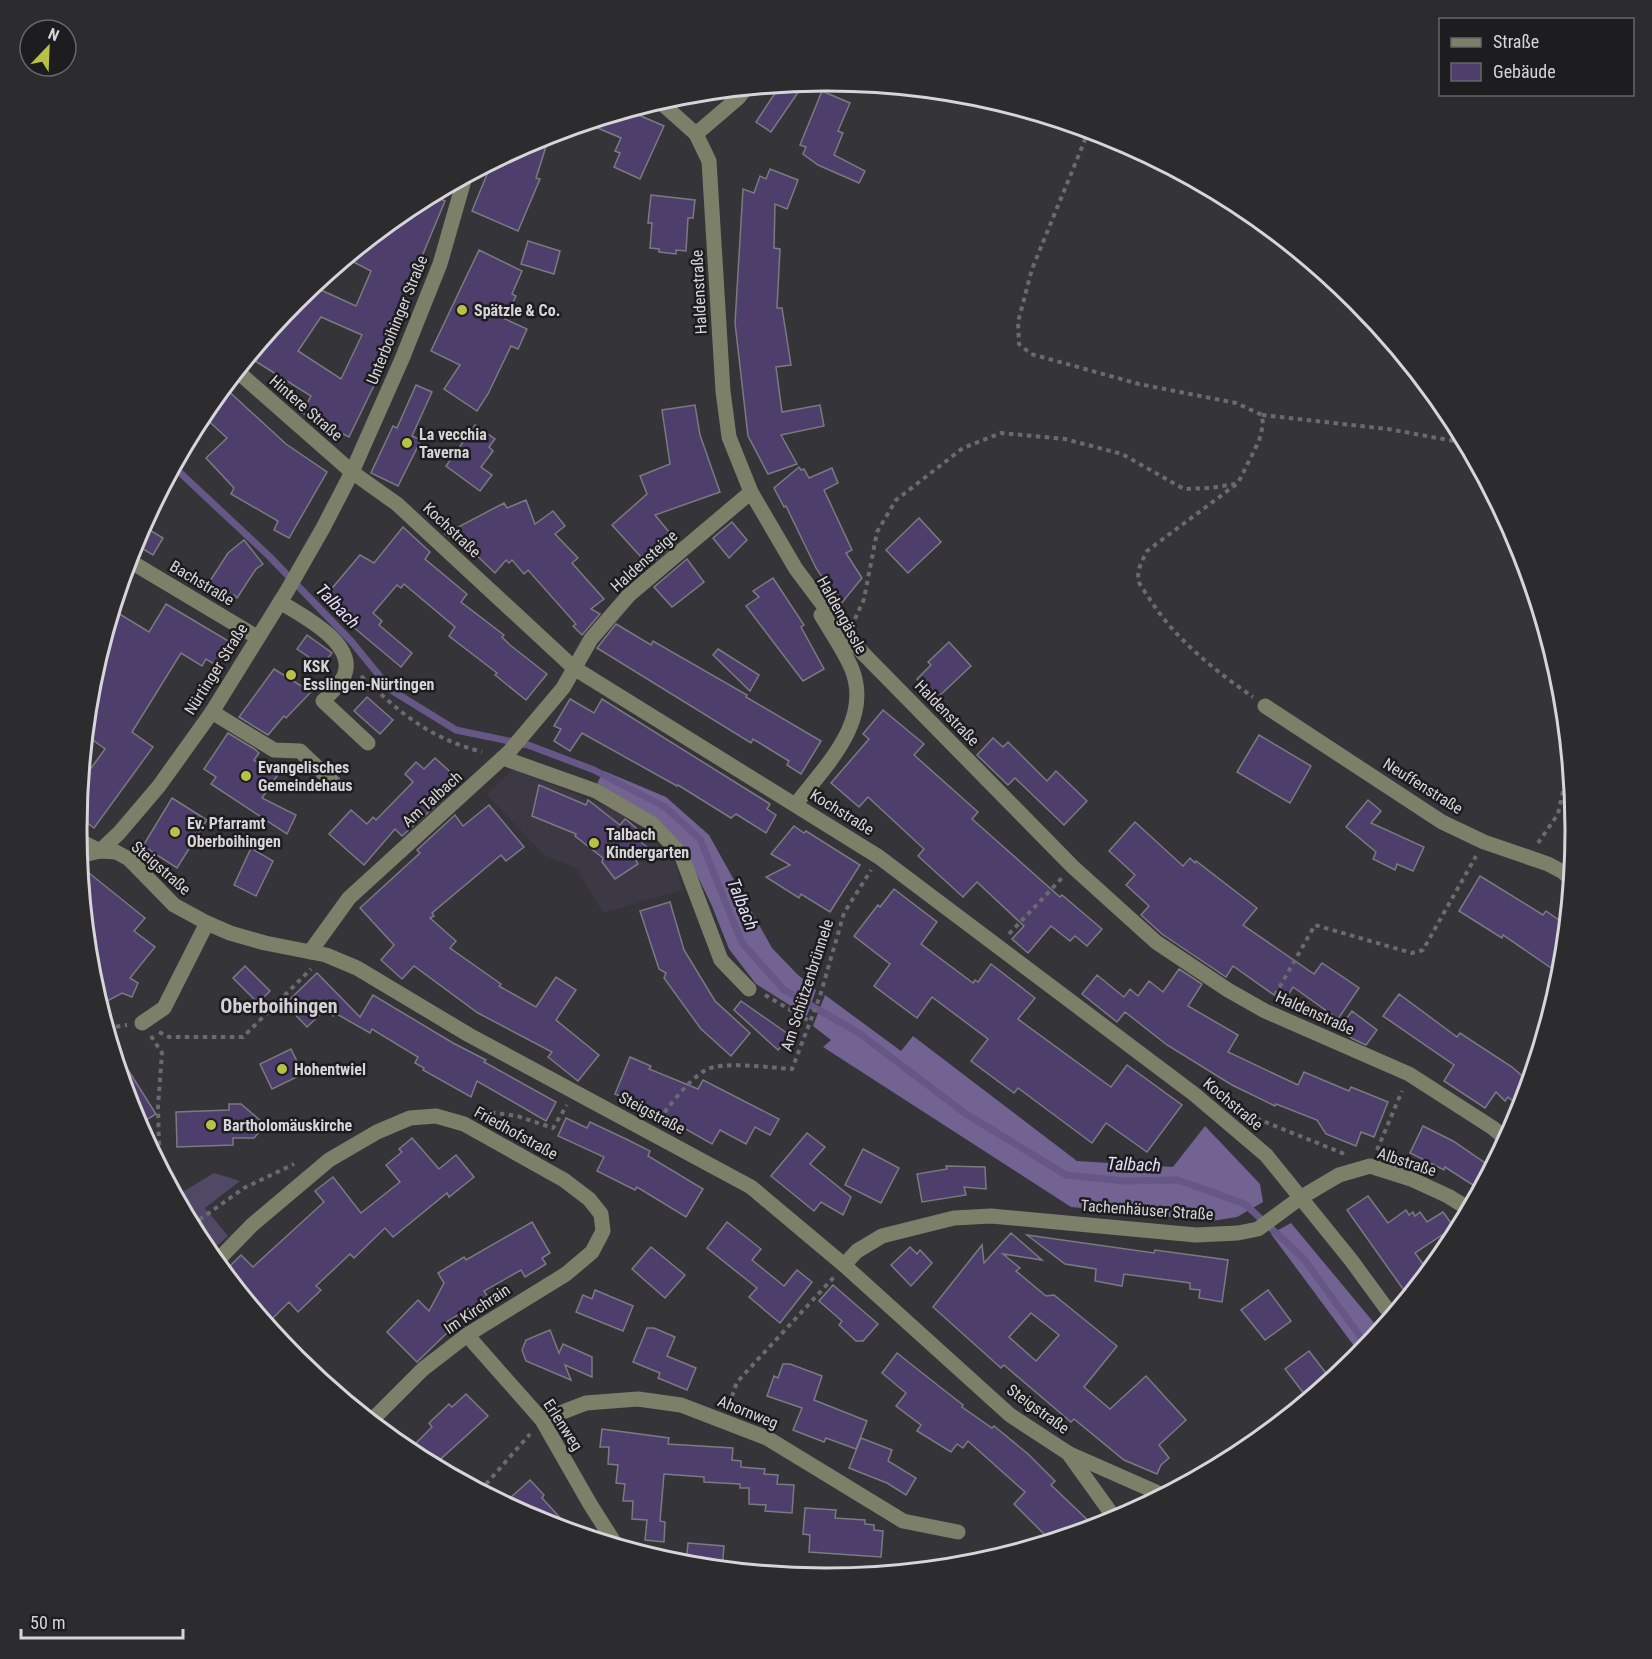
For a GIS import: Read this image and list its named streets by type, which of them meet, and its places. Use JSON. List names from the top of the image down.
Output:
{
  "streets": {
    "street": [
      "Haldenstraße",
      "Unterboihinger Straße",
      "Hintere Straße",
      "Kochstraße",
      "Haldensteige",
      "Bachstraße",
      "Haldengässle",
      "Nürtinger Straße",
      "Neuffenstraße",
      "Am Talbach",
      "Steigstraße",
      "Friedhofstraße",
      "Albstraße",
      "Tachenhäuser Straße",
      "Im Kirchrain",
      "Ahornweg",
      "Erlenweg"
    ],
    "path": ["Am Schützenbrünnele"]
  },
  "crossings": [
    ["Haldenstraße", "Haldensteige"],
    ["Haldenstraße", "Haldengässle"],
    ["Unterboihinger Straße", "Hintere Straße"],
    ["Unterboihinger Straße", "Kochstraße"],
    ["Unterboihinger Straße", "Nürtinger Straße"],
    ["Hintere Straße", "Kochstraße"],
    ["Hintere Straße", "Nürtinger Straße"],
    ["Kochstraße", "Haldensteige"],
    ["Kochstraße", "Haldengässle"],
    ["Kochstraße", "Nürtinger Straße"],
    ["Kochstraße", "Am Talbach"],
    ["Kochstraße", "Am Schützenbrünnele"],
    ["Kochstraße", "Albstraße"],
    ["Kochstraße", "Tachenhäuser Straße"],
    ["Haldensteige", "Am Talbach"],
    ["Bachstraße", "Nürtinger Straße"],
    ["Nürtinger Straße", "Steigstraße"],
    ["Am Talbach", "Steigstraße"],
    ["Steigstraße", "Am Schützenbrünnele"],
    ["Steigstraße", "Tachenhäuser Straße"],
    ["Friedhofstraße", "Im Kirchrain"],
    ["Albstraße", "Tachenhäuser Straße"],
    ["Im Kirchrain", "Erlenweg"],
    ["Ahornweg", "Erlenweg"]
  ],
  "districts": ["Oberboihingen"],
  "water": ["Talbach"],
  "places": [
    "Spätzle & Co.",
    "La vecchia Taverna",
    "KSK Esslingen-Nürtingen",
    "Evangelisches Gemeindehaus",
    "Ev. Pfarramt Oberboihingen",
    "Talbach Kindergarten",
    "Hohentwiel",
    "Bartholomäuskirche"
  ],
  "legend": ["Straße", "Gebäude"],
  "scale_bar": "50 m",
  "north": "top right"
}
